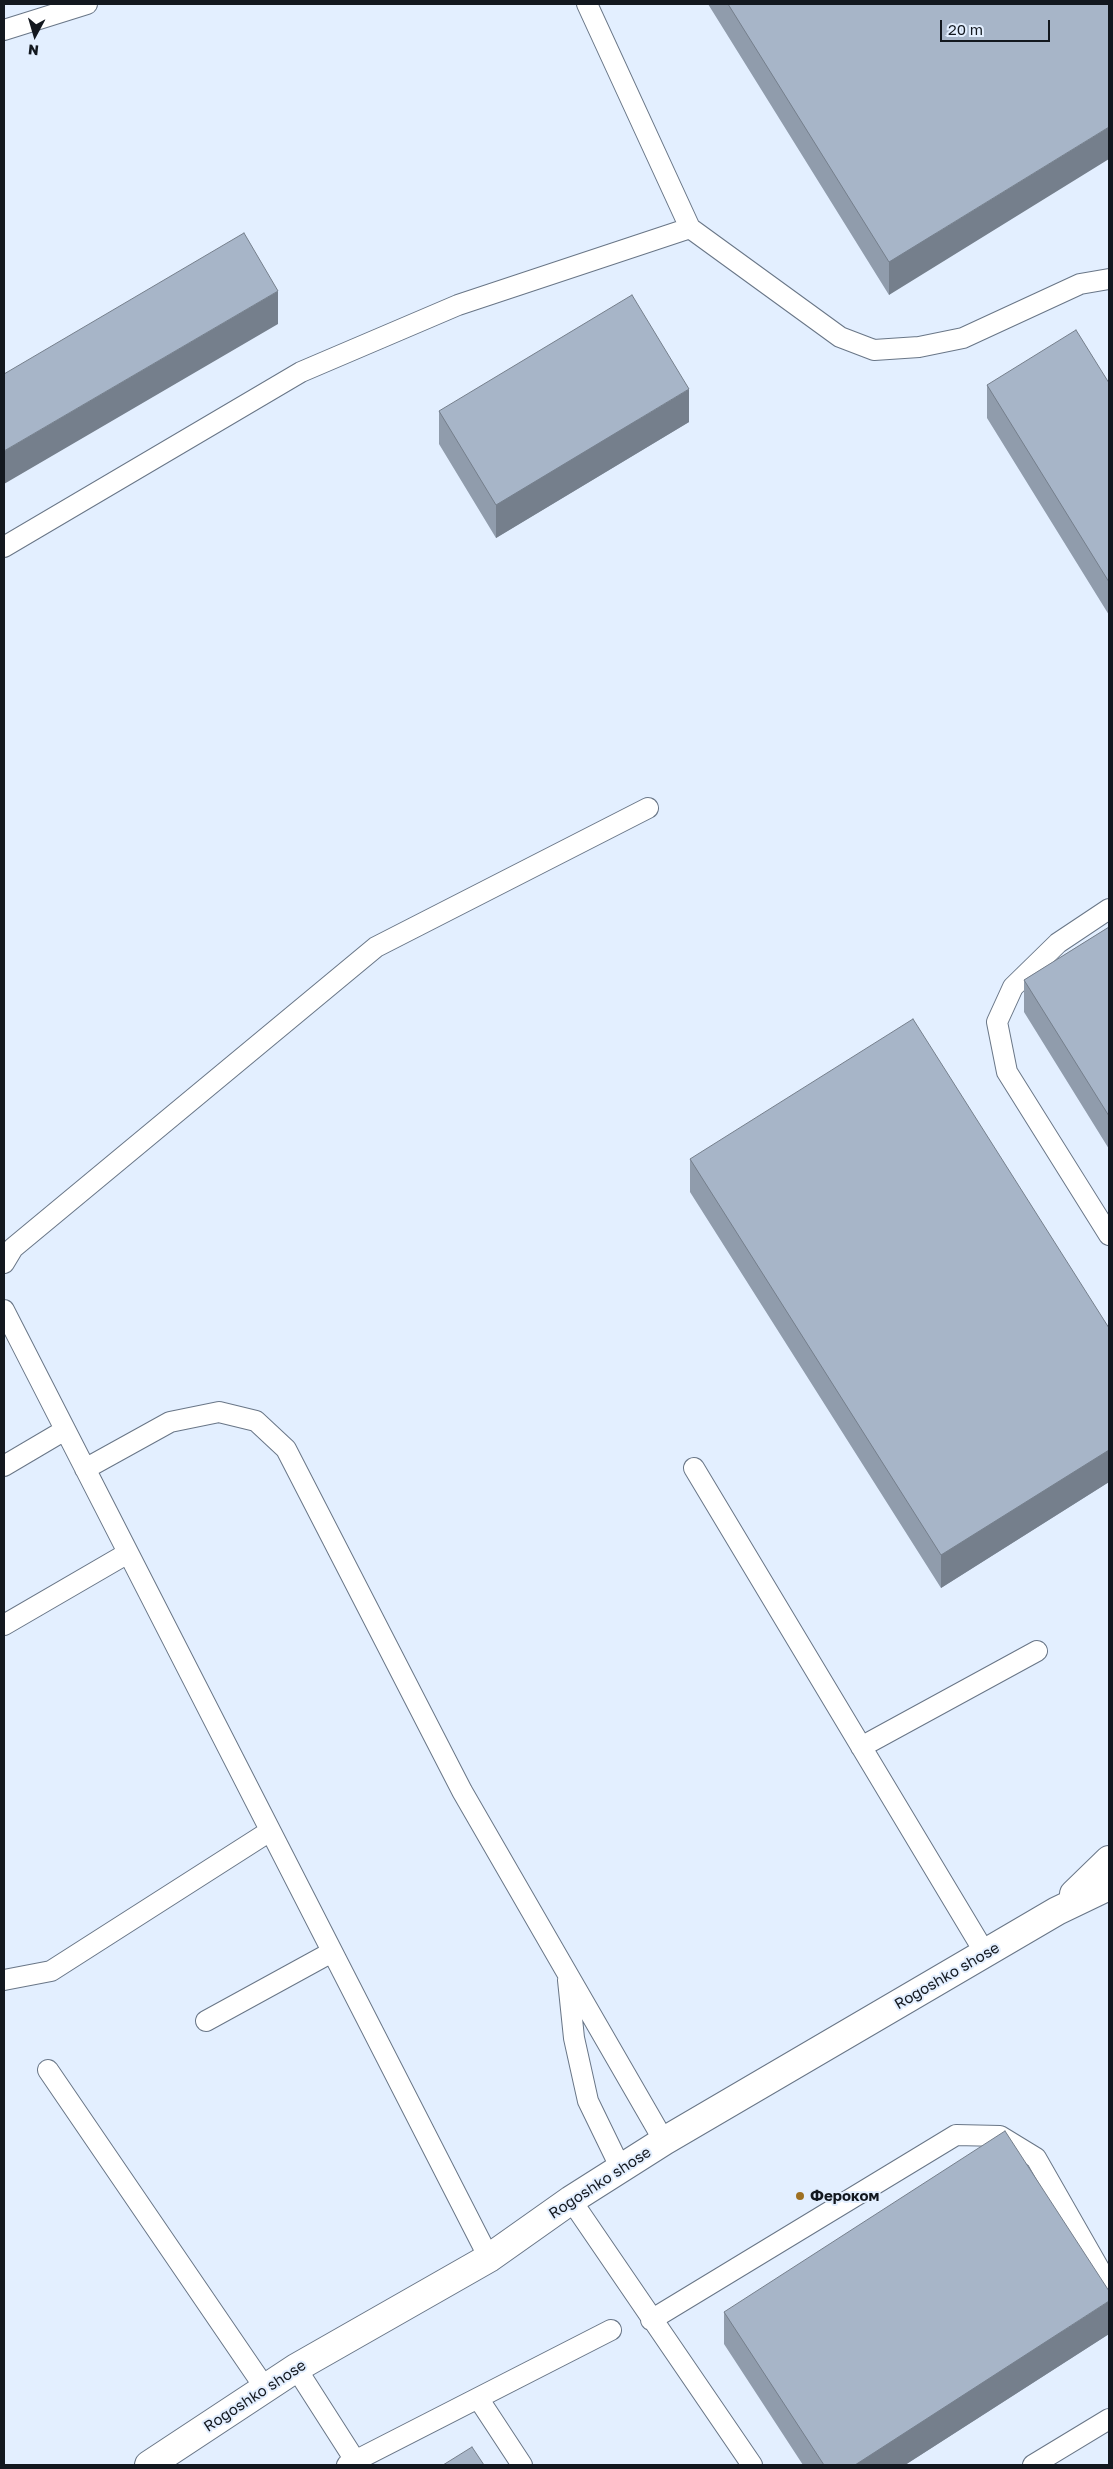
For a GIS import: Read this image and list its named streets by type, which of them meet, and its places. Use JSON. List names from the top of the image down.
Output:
{
  "streets": {
    "main road": ["Rogoshko shose"]
  },
  "places": ["Фероком"],
  "scale_bar": "20 m",
  "north": "bottom"
}
